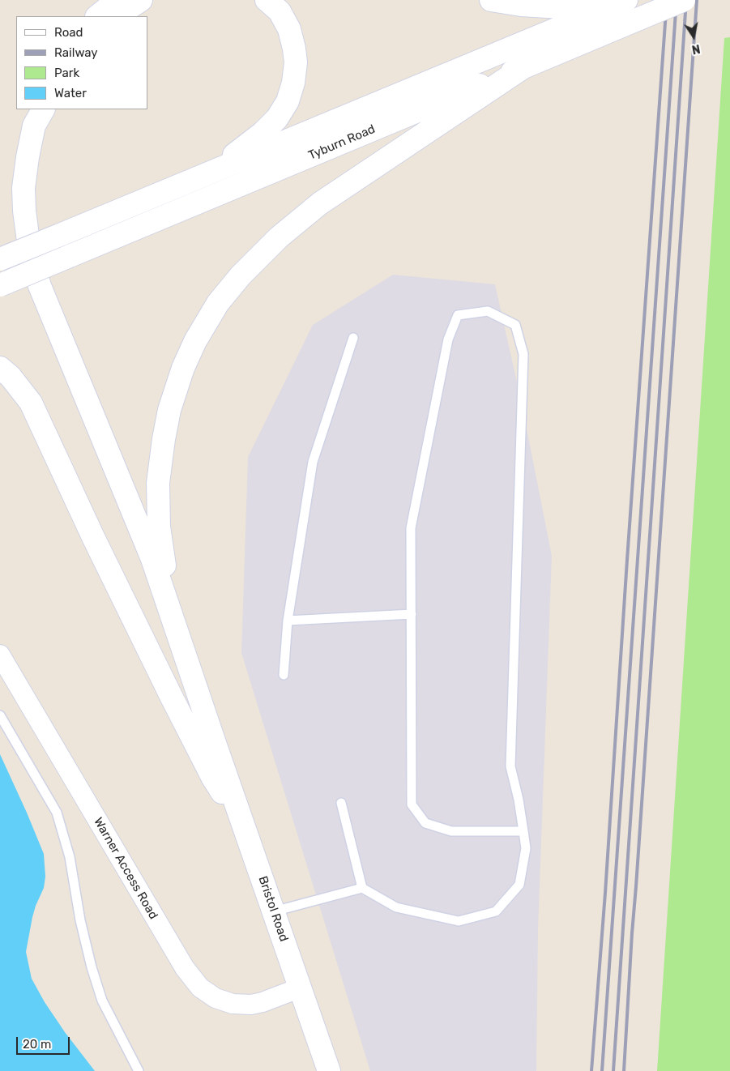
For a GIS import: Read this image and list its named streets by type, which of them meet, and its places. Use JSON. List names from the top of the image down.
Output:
{
  "streets": {
    "main road": ["Tyburn Road", "Bristol Road"],
    "street": ["Warner Access Road"]
  },
  "crossings": [
    ["Warner Access Road", "Bristol Road"]
  ],
  "legend": [
    "Road",
    "Railway",
    "Park",
    "Water"
  ],
  "scale_bar": "20 m",
  "north": "bottom"
}
